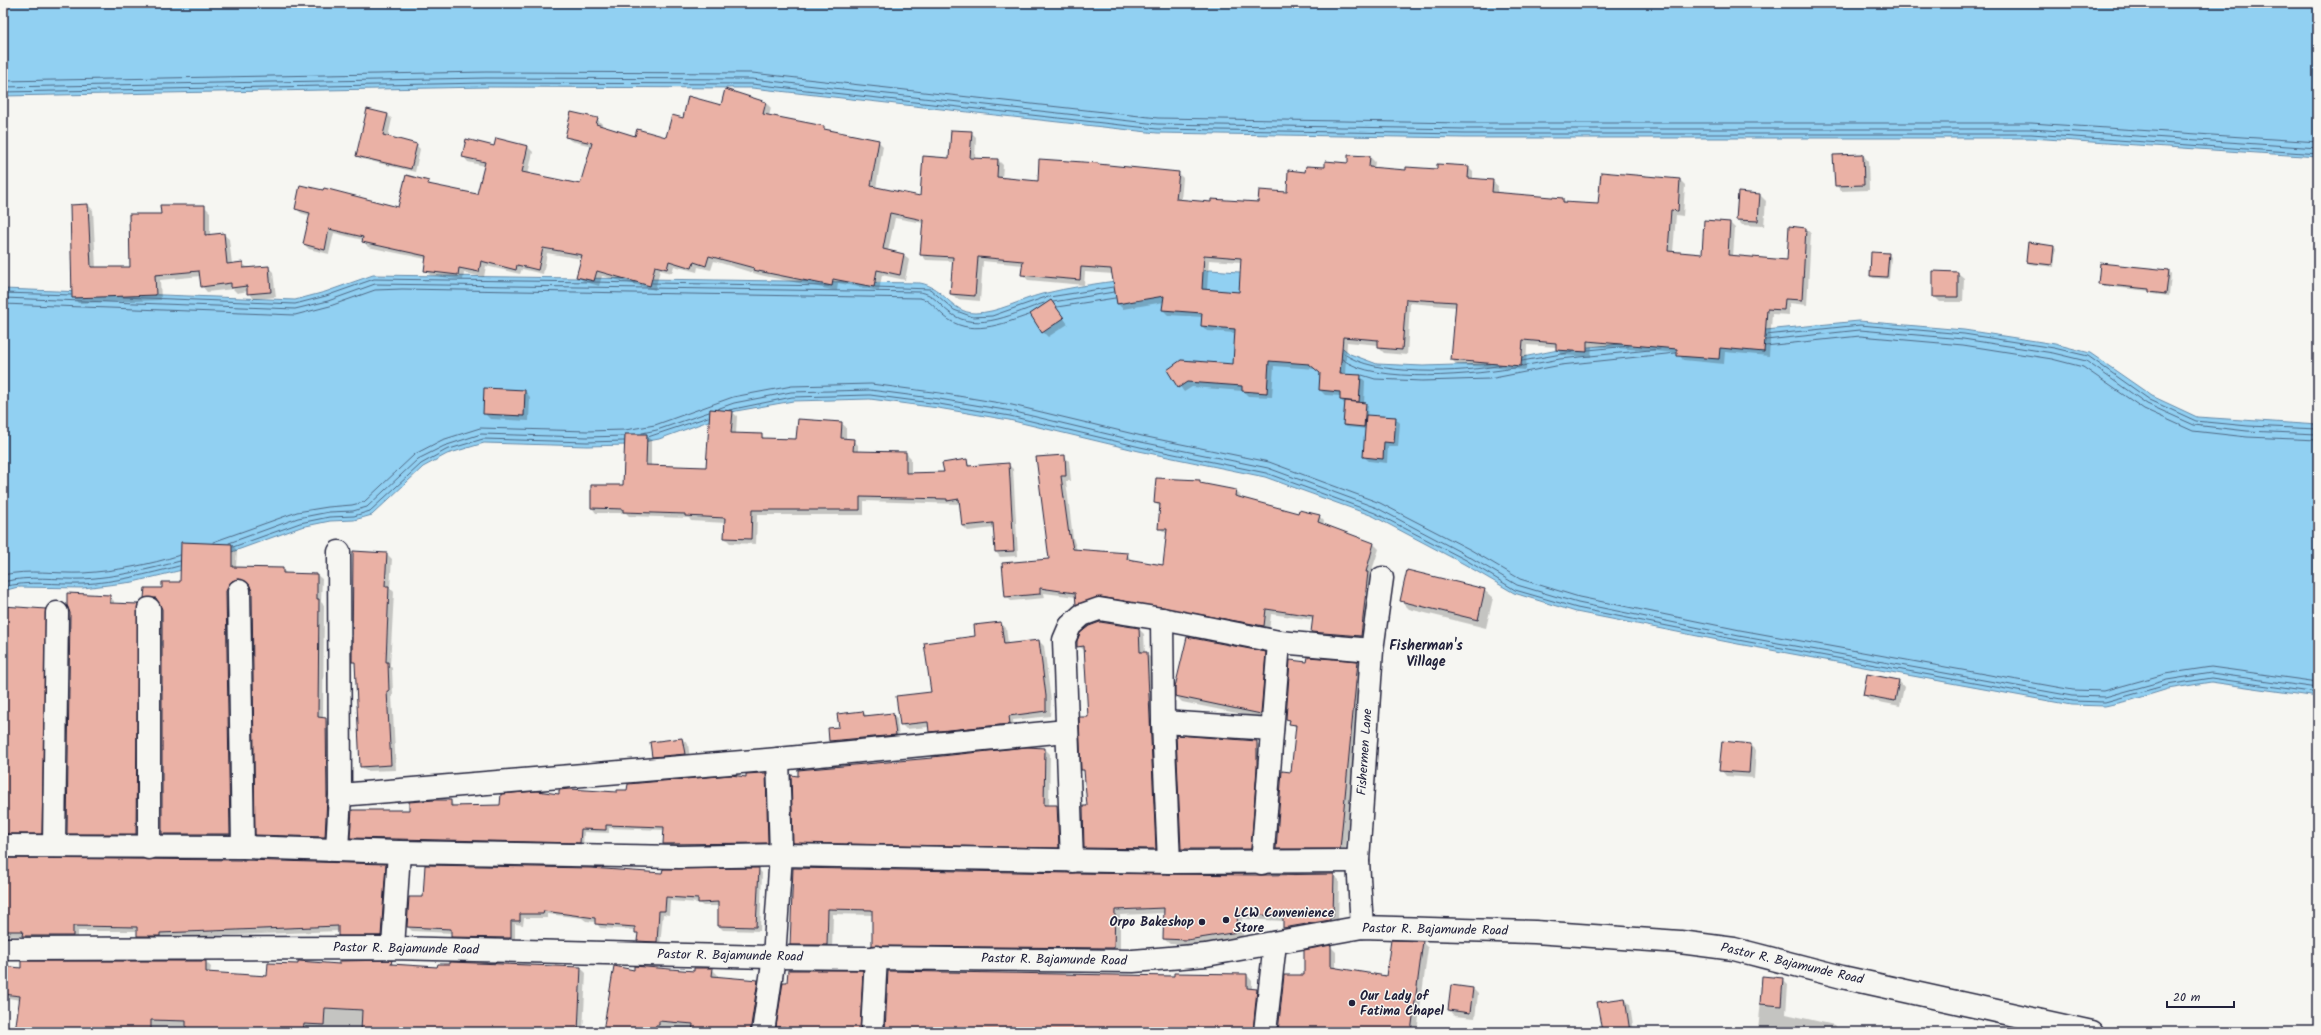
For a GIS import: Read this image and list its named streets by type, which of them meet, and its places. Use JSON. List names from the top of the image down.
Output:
{
  "streets": {
    "street": ["Fishermen Lane", "Pastor R. Bajamunde Road"]
  },
  "crossings": [
    ["Fishermen Lane", "Pastor R. Bajamunde Road"]
  ],
  "districts": ["Fisherman's Village"],
  "places": ["LCW Convenience Store", "Orpo Bakeshop", "Our Lady of Fatima Chapel"],
  "scale_bar": "20 m"
}
